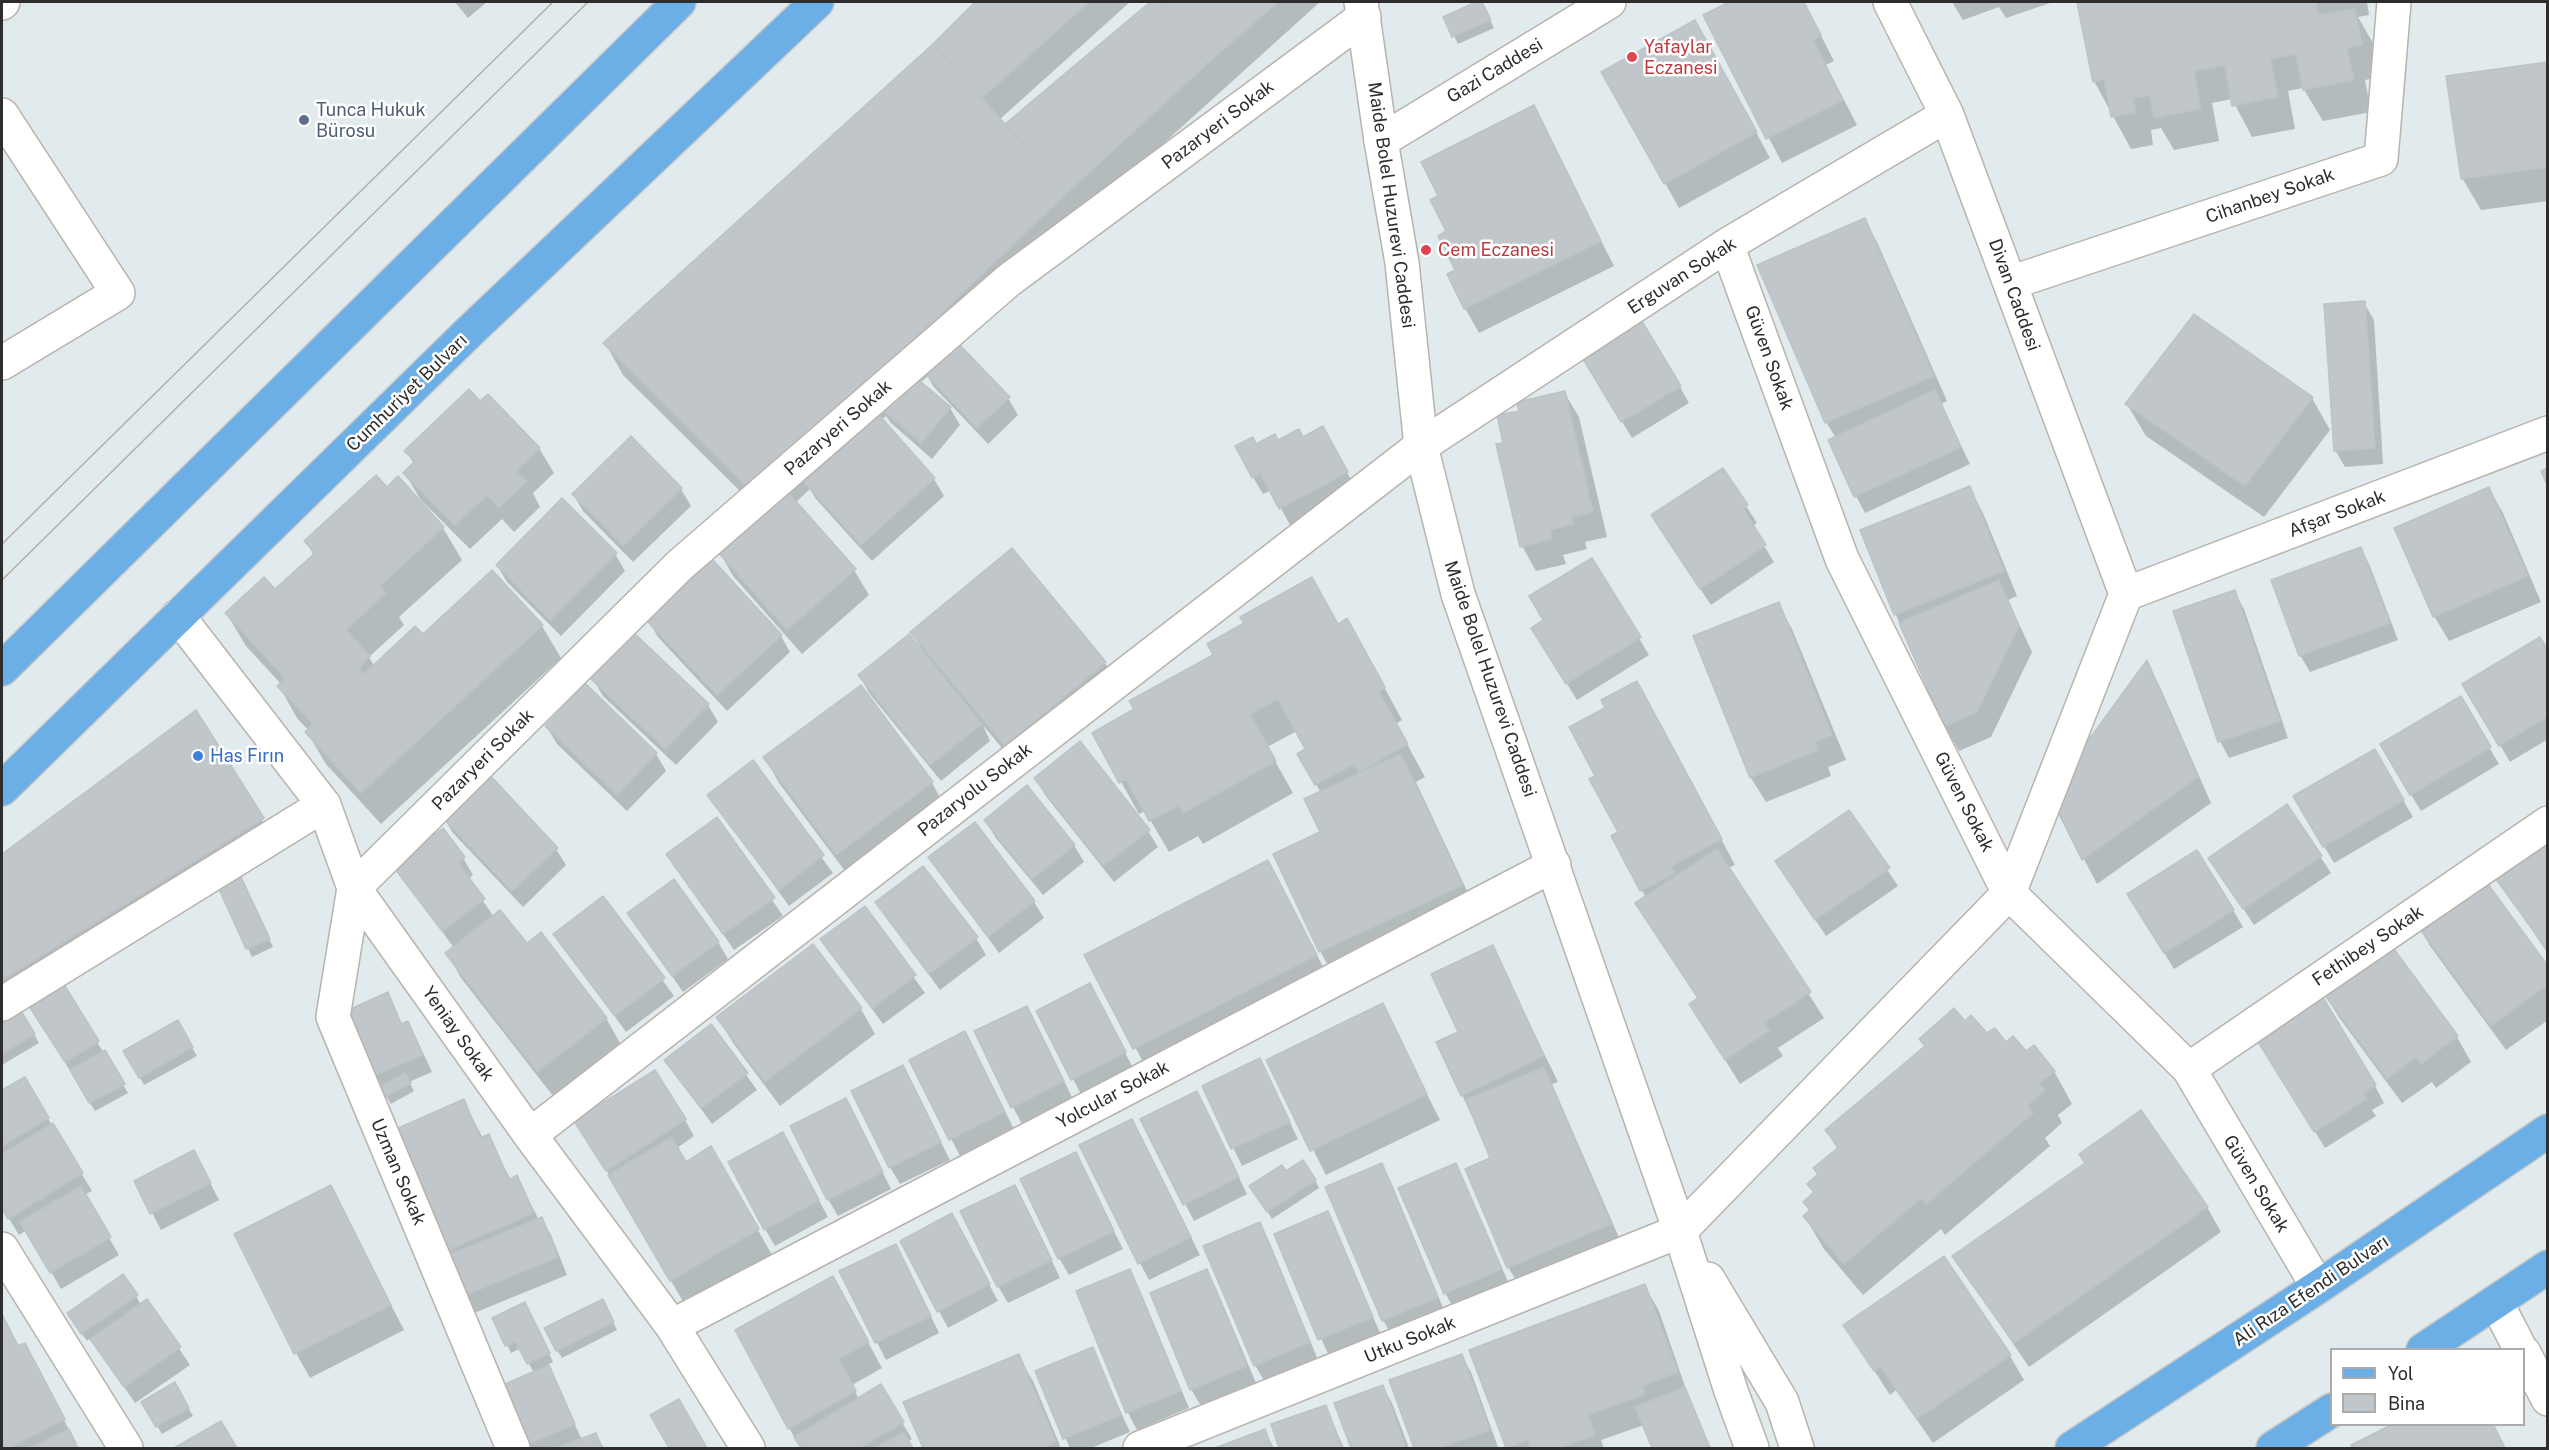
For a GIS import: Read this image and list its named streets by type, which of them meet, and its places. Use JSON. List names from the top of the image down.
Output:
{
  "streets": {
    "main road": ["Cumhuriyet Bulvarı", "Ali Rıza Efendi Bulvarı"],
    "street": [
      "Gazi Caddesi",
      "Pazaryeri Sokak",
      "Cihanbey Sokak",
      "Maide Bolel Huzurevi Caddesi",
      "Erguvan Sokak",
      "Divan Caddesi",
      "Güven Sokak",
      "Afşar Sokak",
      "Pazaryolu Sokak",
      "Fethibey Sokak",
      "Yeniay Sokak",
      "Yolcular Sokak",
      "Uzman Sokak",
      "Utku Sokak"
    ]
  },
  "crossings": [
    ["Gazi Caddesi", "Maide Bolel Huzurevi Caddesi"],
    ["Pazaryeri Sokak", "Maide Bolel Huzurevi Caddesi"],
    ["Pazaryeri Sokak", "Yeniay Sokak"],
    ["Pazaryeri Sokak", "Uzman Sokak"],
    ["Cihanbey Sokak", "Divan Caddesi"],
    ["Maide Bolel Huzurevi Caddesi", "Erguvan Sokak"],
    ["Maide Bolel Huzurevi Caddesi", "Pazaryolu Sokak"],
    ["Maide Bolel Huzurevi Caddesi", "Yolcular Sokak"],
    ["Maide Bolel Huzurevi Caddesi", "Utku Sokak"],
    ["Erguvan Sokak", "Divan Caddesi"],
    ["Erguvan Sokak", "Güven Sokak"],
    ["Erguvan Sokak", "Pazaryolu Sokak"],
    ["Divan Caddesi", "Afşar Sokak"],
    ["Güven Sokak", "Fethibey Sokak"],
    ["Güven Sokak", "Ali Rıza Efendi Bulvarı"],
    ["Cumhuriyet Bulvarı", "Yeniay Sokak"],
    ["Pazaryolu Sokak", "Yeniay Sokak"],
    ["Yeniay Sokak", "Yolcular Sokak"],
    ["Yeniay Sokak", "Uzman Sokak"]
  ],
  "places": [
    "Yafaylar Eczanesi",
    "Tunca Hukuk Bürosu",
    "Cem Eczanesi",
    "Has Fırın"
  ],
  "legend": ["Yol", "Bina"]
}
